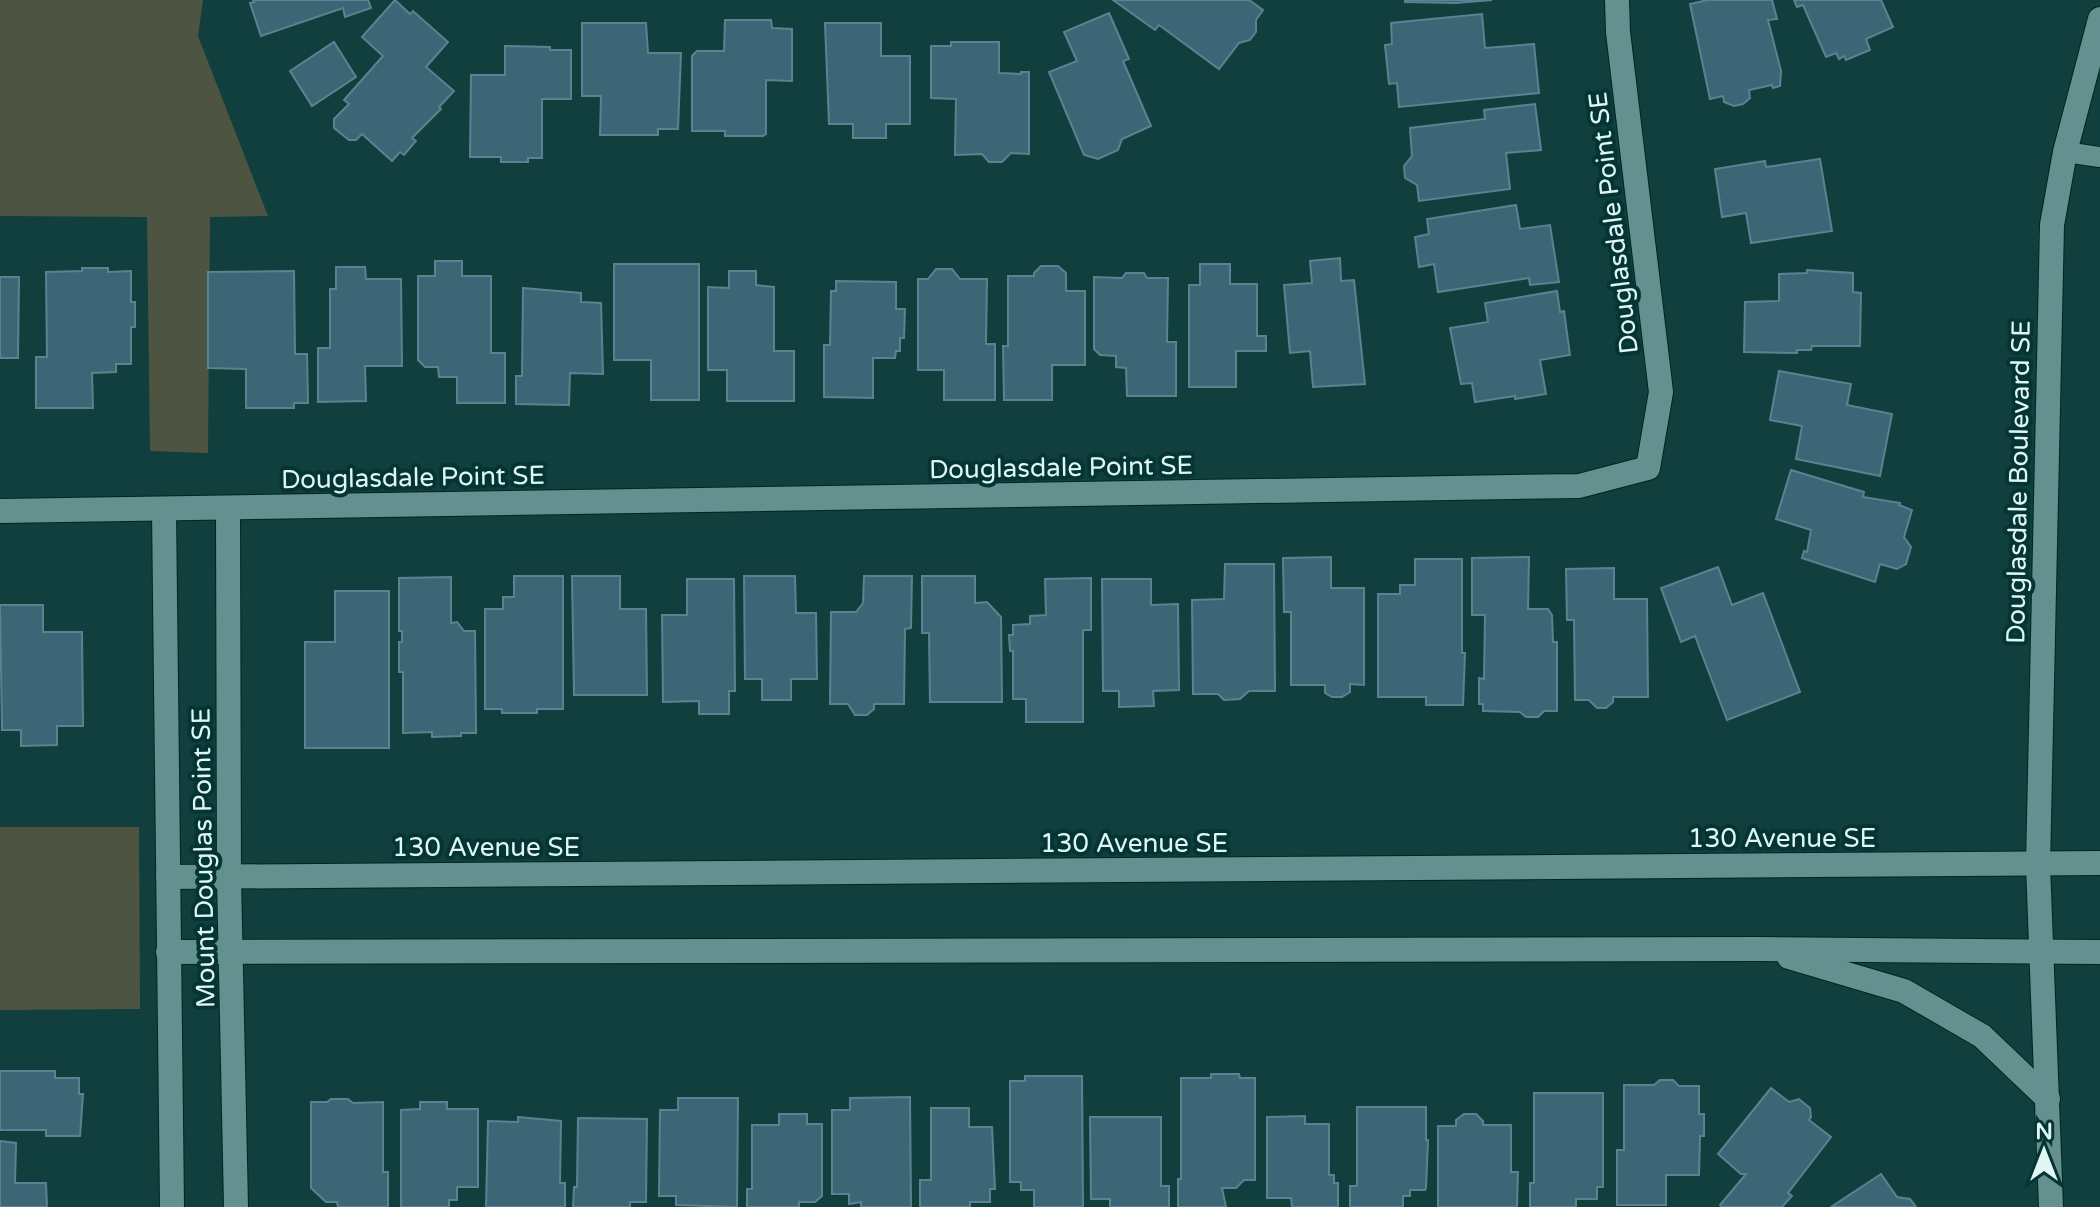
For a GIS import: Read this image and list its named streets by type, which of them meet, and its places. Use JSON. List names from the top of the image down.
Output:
{
  "streets": {
    "street": [
      "Douglasdale Point SE",
      "Douglasdale Boulevard SE",
      "130 Avenue SE",
      "Mount Douglas Point SE"
    ]
  },
  "crossings": [
    ["Douglasdale Point SE", "Mount Douglas Point SE"],
    ["Douglasdale Boulevard SE", "130 Avenue SE"],
    ["130 Avenue SE", "Mount Douglas Point SE"]
  ],
  "north": "top"
}
